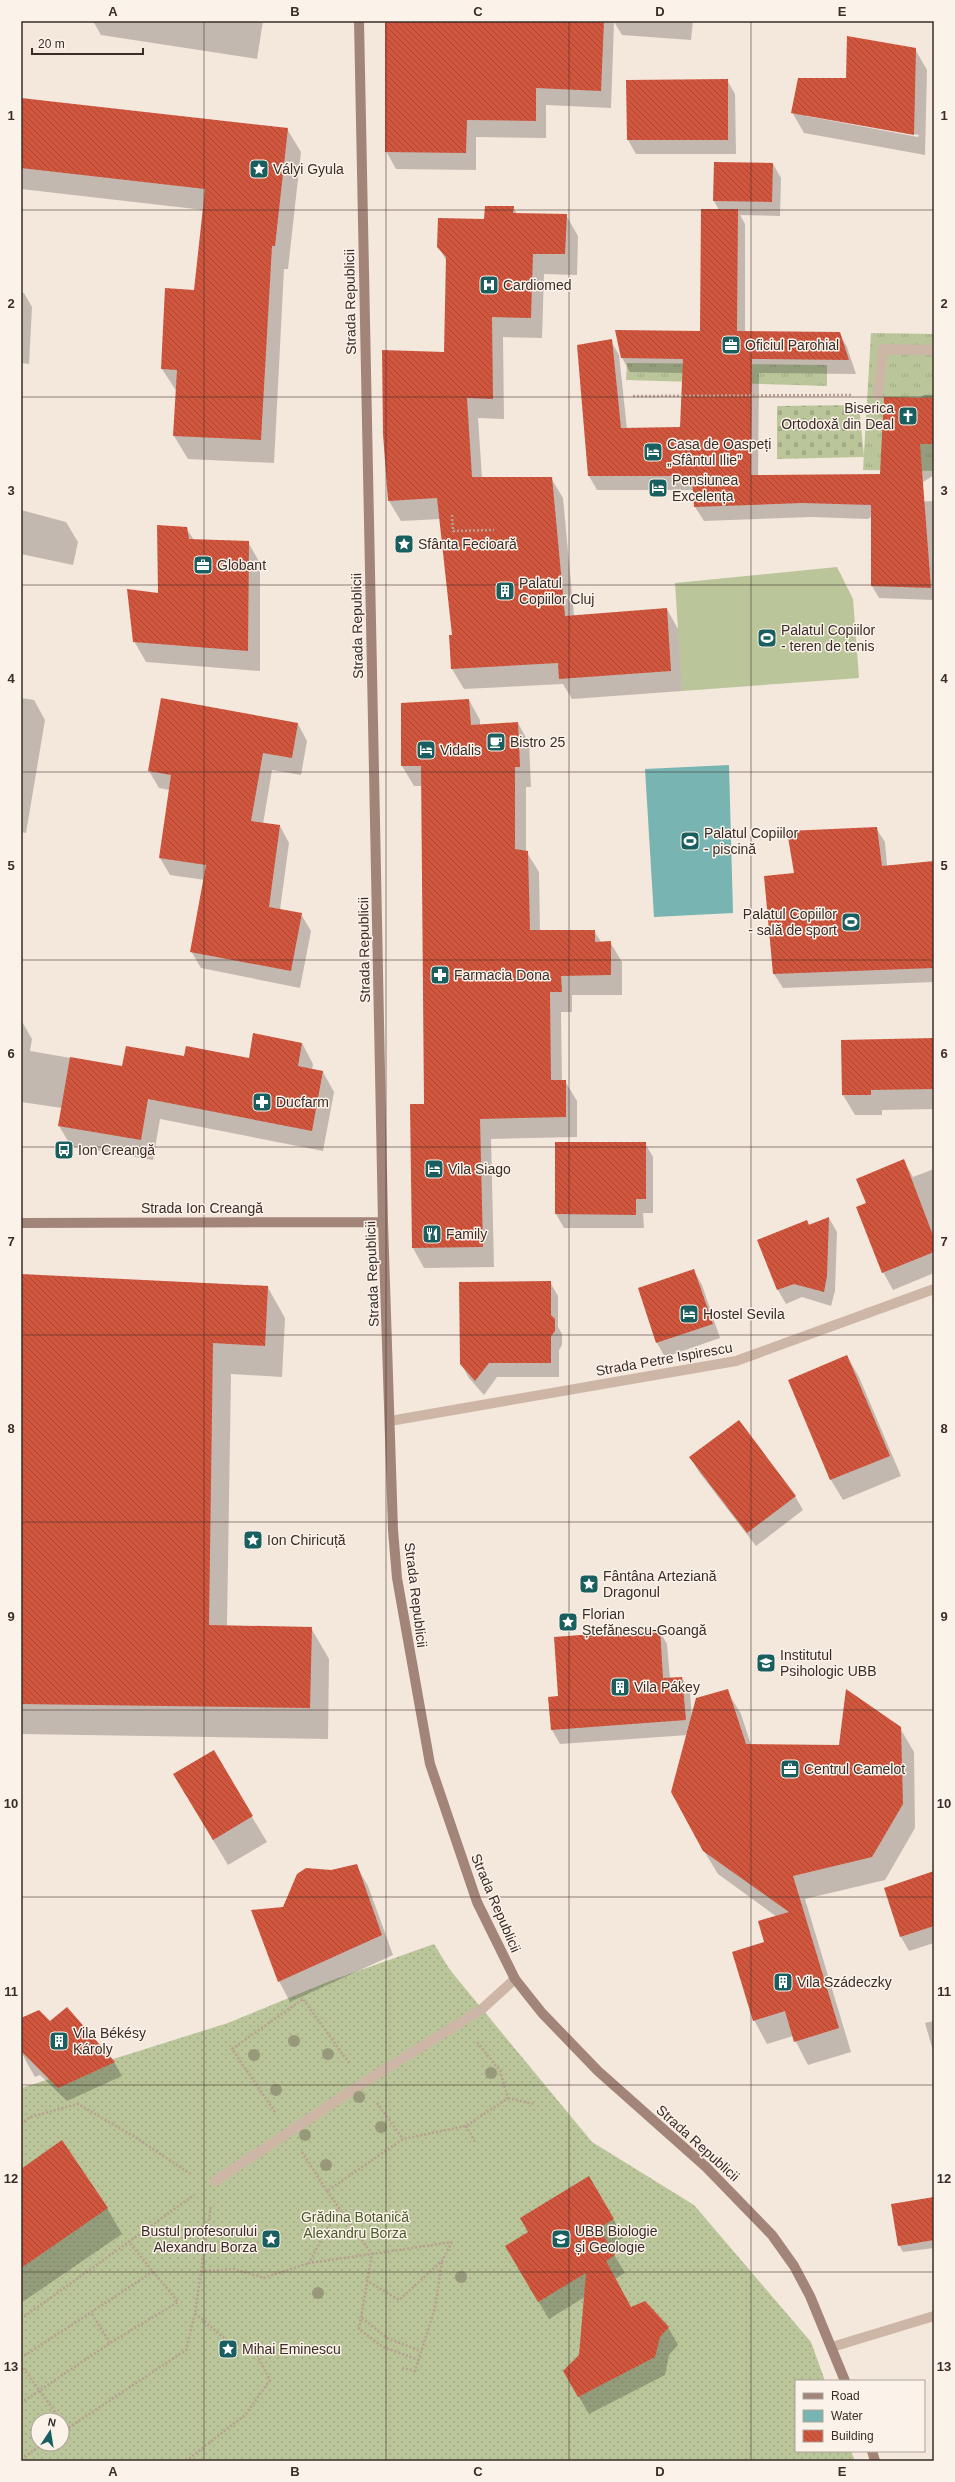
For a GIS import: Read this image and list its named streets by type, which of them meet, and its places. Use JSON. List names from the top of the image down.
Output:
{
  "streets": {
    "street": ["Strada Republicii", "Strada Ion Creangă", "Strada Petre Ispirescu"]
  },
  "crossings": [
    ["Strada Republicii", "Strada Ion Creangă"],
    ["Strada Republicii", "Strada Petre Ispirescu"]
  ],
  "parks": ["Grădina Botanică Alexandru Borza"],
  "places": {
    "place": [
      "Vályi Gyula",
      "Sfânta Fecioară",
      "Ion Chiricuță",
      "Fântâna Arteziană Dragonul",
      "Florian Ștefănescu-Goangă",
      "Bustul profesorului Alexandru Borza",
      "Mihai Eminescu"
    ],
    "hospital": ["Cardiomed"],
    "office": ["Oficiul Parohial", "Globant", "Centrul Camelot"],
    "church": ["Biserica Ortodoxă din Deal"],
    "hotel": [
      "Casa de Oaspeți „Sfântul Ilie”",
      "Pensiunea Excelența",
      "Vidalis",
      "Vila Siago",
      "Hostel Sevila"
    ],
    "building": [
      "Palatul Copiilor Cluj",
      "Vila Pákey",
      "Vila Szádeczky",
      "Vila Békésy Károly"
    ],
    "sports": ["Palatul Copiilor - teren de tenis", "Palatul Copiilor - piscină", "Palatul Copiilor - sală de sport"],
    "cafe": ["Bistro 25"],
    "pharmacy": ["Farmacia Dona", "Ducfarm"],
    "bus stop": ["Ion Creangă"],
    "restaurant": ["Family"],
    "school or university": ["Institutul Psihologic UBB", "UBB Biologie și Geologie"]
  },
  "legend": ["Road", "Water", "Building"],
  "scale_bar": "20 m",
  "north": "top",
  "grid": {
    "columns": [
      "A",
      "B",
      "C",
      "D",
      "E"
    ],
    "rows": [
      "1",
      "2",
      "3",
      "4",
      "5",
      "6",
      "7",
      "8",
      "9",
      "10",
      "11",
      "12",
      "13"
    ]
  }
}
